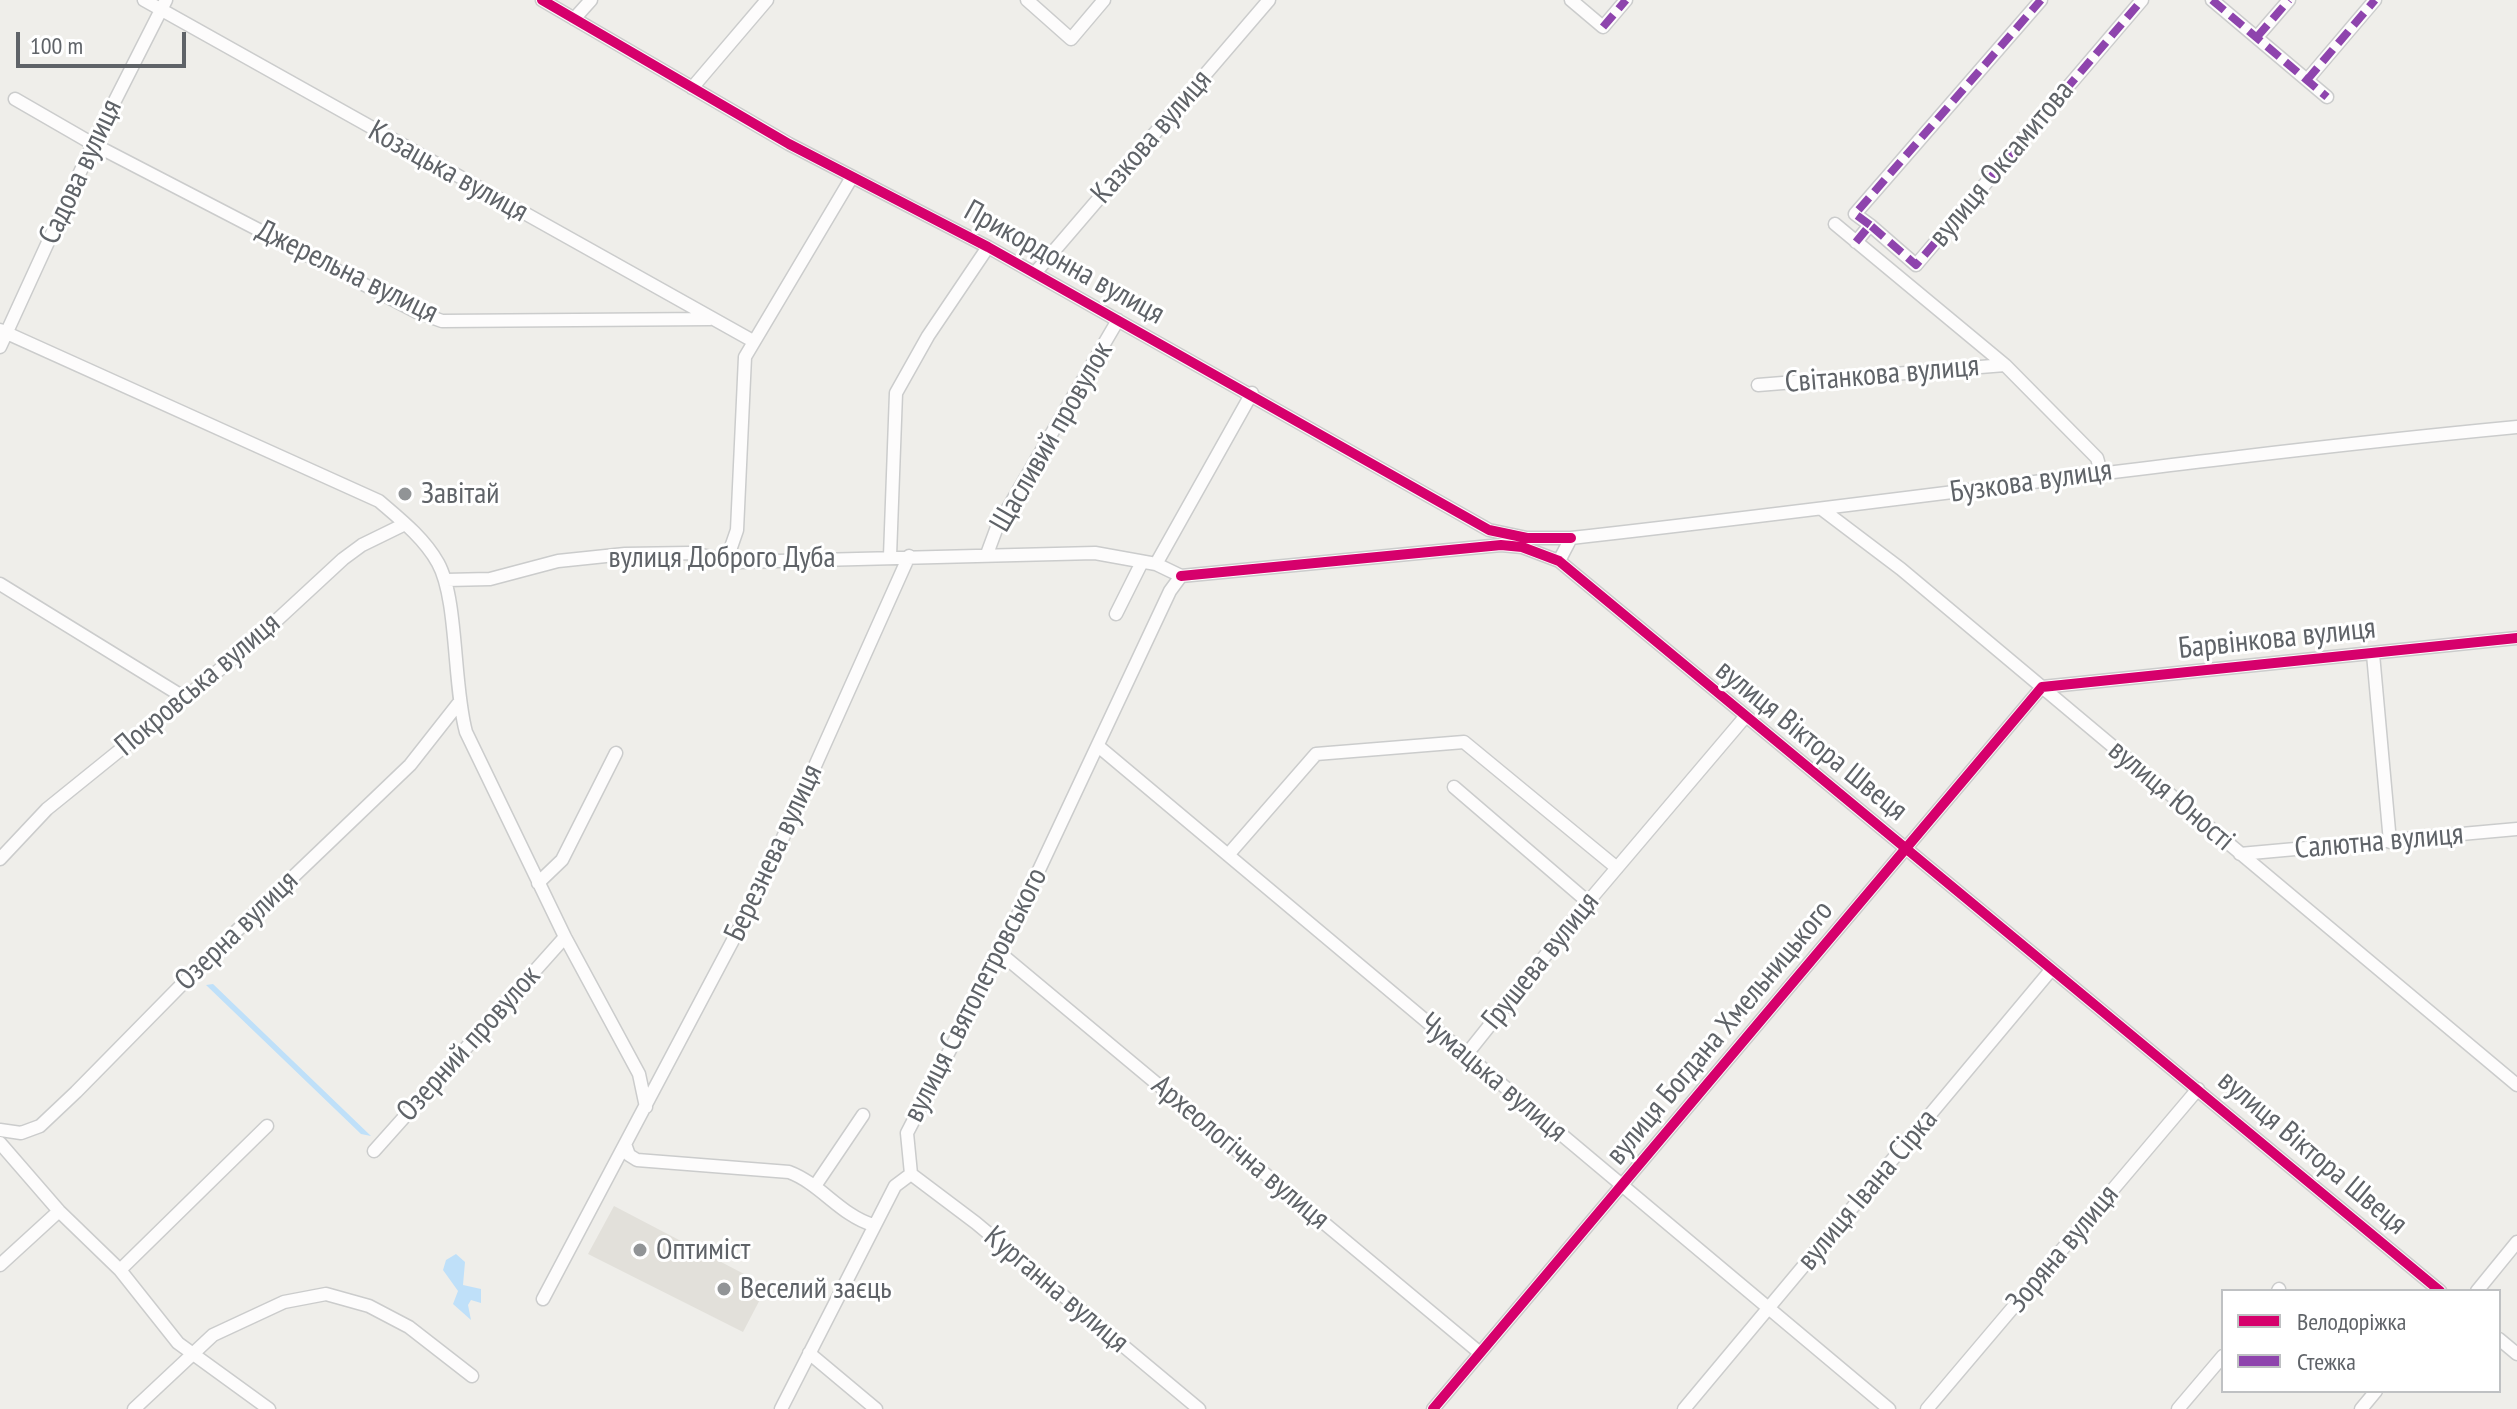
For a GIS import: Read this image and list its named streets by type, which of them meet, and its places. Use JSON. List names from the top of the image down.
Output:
{
  "streets": {
    "street": [
      "Казкова вулиця",
      "вулиця Оксамитова",
      "Садова вулиця",
      "Козацька вулиця",
      "Прикордонна вулиця",
      "Джерельна вулиця",
      "Світанкова вулиця",
      "Щасливий провулок",
      "Бузкова вулиця",
      "вулиця Доброго Дуба",
      "Барвінкова вулиця",
      "Покровська вулиця",
      "вулиця Віктора Швеця",
      "вулиця Юності",
      "Салютна вулиця",
      "Березнева вулиця",
      "Озерна вулиця",
      "Грушева вулиця",
      "вулиця Святопетровського",
      "вулиця Богдана Хмельницького",
      "Озерний провулок",
      "Чумацька вулиця",
      "Археологічна вулиця",
      "вулиця Івана Сірка",
      "Зоряна вулиця",
      "Курганна вулиця"
    ]
  },
  "crossings": [
    ["Казкова вулиця", "Прикордонна вулиця"],
    ["Садова вулиця", "Козацька вулиця"],
    ["Садова вулиця", "Джерельна вулиця"],
    ["Козацька вулиця", "Джерельна вулиця"],
    ["Прикордонна вулиця", "Щасливий провулок"],
    ["Прикордонна вулиця", "Бузкова вулиця"],
    ["Світанкова вулиця", "Бузкова вулиця"],
    ["Щасливий провулок", "вулиця Доброго Дуба"],
    ["Бузкова вулиця", "вулиця Юності"],
    ["вулиця Доброго Дуба", "вулиця Віктора Швеця"],
    ["вулиця Доброго Дуба", "Березнева вулиця"],
    ["вулиця Доброго Дуба", "вулиця Святопетровського"],
    ["Барвінкова вулиця", "вулиця Юності"],
    ["Барвінкова вулиця", "вулиця Богдана Хмельницького"],
    ["вулиця Віктора Швеця", "Грушева вулиця"],
    ["вулиця Віктора Швеця", "вулиця Святопетровського"],
    ["вулиця Віктора Швеця", "вулиця Богдана Хмельницького"],
    ["вулиця Віктора Швеця", "вулиця Івана Сірка"],
    ["вулиця Віктора Швеця", "Зоряна вулиця"],
    ["вулиця Юності", "Салютна вулиця"],
    ["вулиця Юності", "вулиця Богдана Хмельницького"],
    ["Грушева вулиця", "Чумацька вулиця"],
    ["вулиця Святопетровського", "Чумацька вулиця"],
    ["вулиця Святопетровського", "Археологічна вулиця"],
    ["вулиця Святопетровського", "Курганна вулиця"],
    ["вулиця Богдана Хмельницького", "Чумацька вулиця"],
    ["вулиця Богдана Хмельницького", "Археологічна вулиця"],
    ["Чумацька вулиця", "вулиця Івана Сірка"]
  ],
  "places": ["Завітай", "Оптиміст", "Веселий заєць"],
  "legend": ["Велодоріжка", "Стежка"],
  "scale_bar": "100 m"
}
